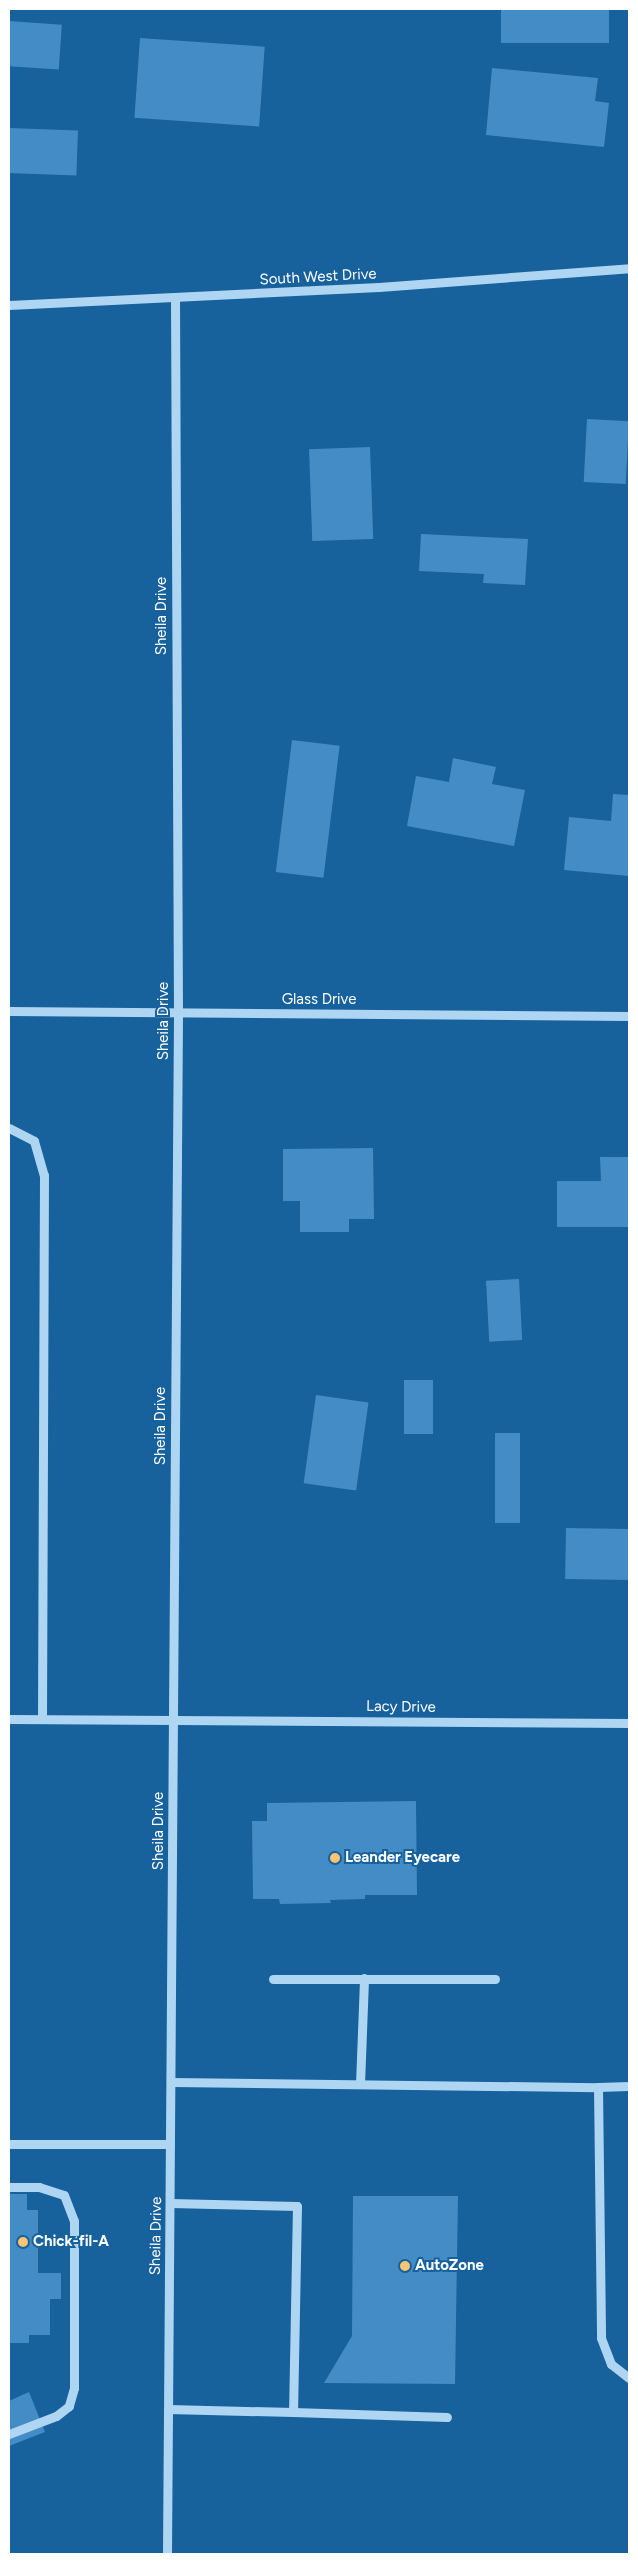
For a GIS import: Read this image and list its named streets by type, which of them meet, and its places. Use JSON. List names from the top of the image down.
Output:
{
  "streets": {
    "street": [
      "South West Drive",
      "Sheila Drive",
      "Glass Drive",
      "Lacy Drive"
    ]
  },
  "crossings": [
    ["South West Drive", "Sheila Drive"],
    ["Sheila Drive", "Glass Drive"],
    ["Sheila Drive", "Lacy Drive"]
  ],
  "places": ["Leander Eyecare", "Chick-fil-A", "AutoZone"]
}
